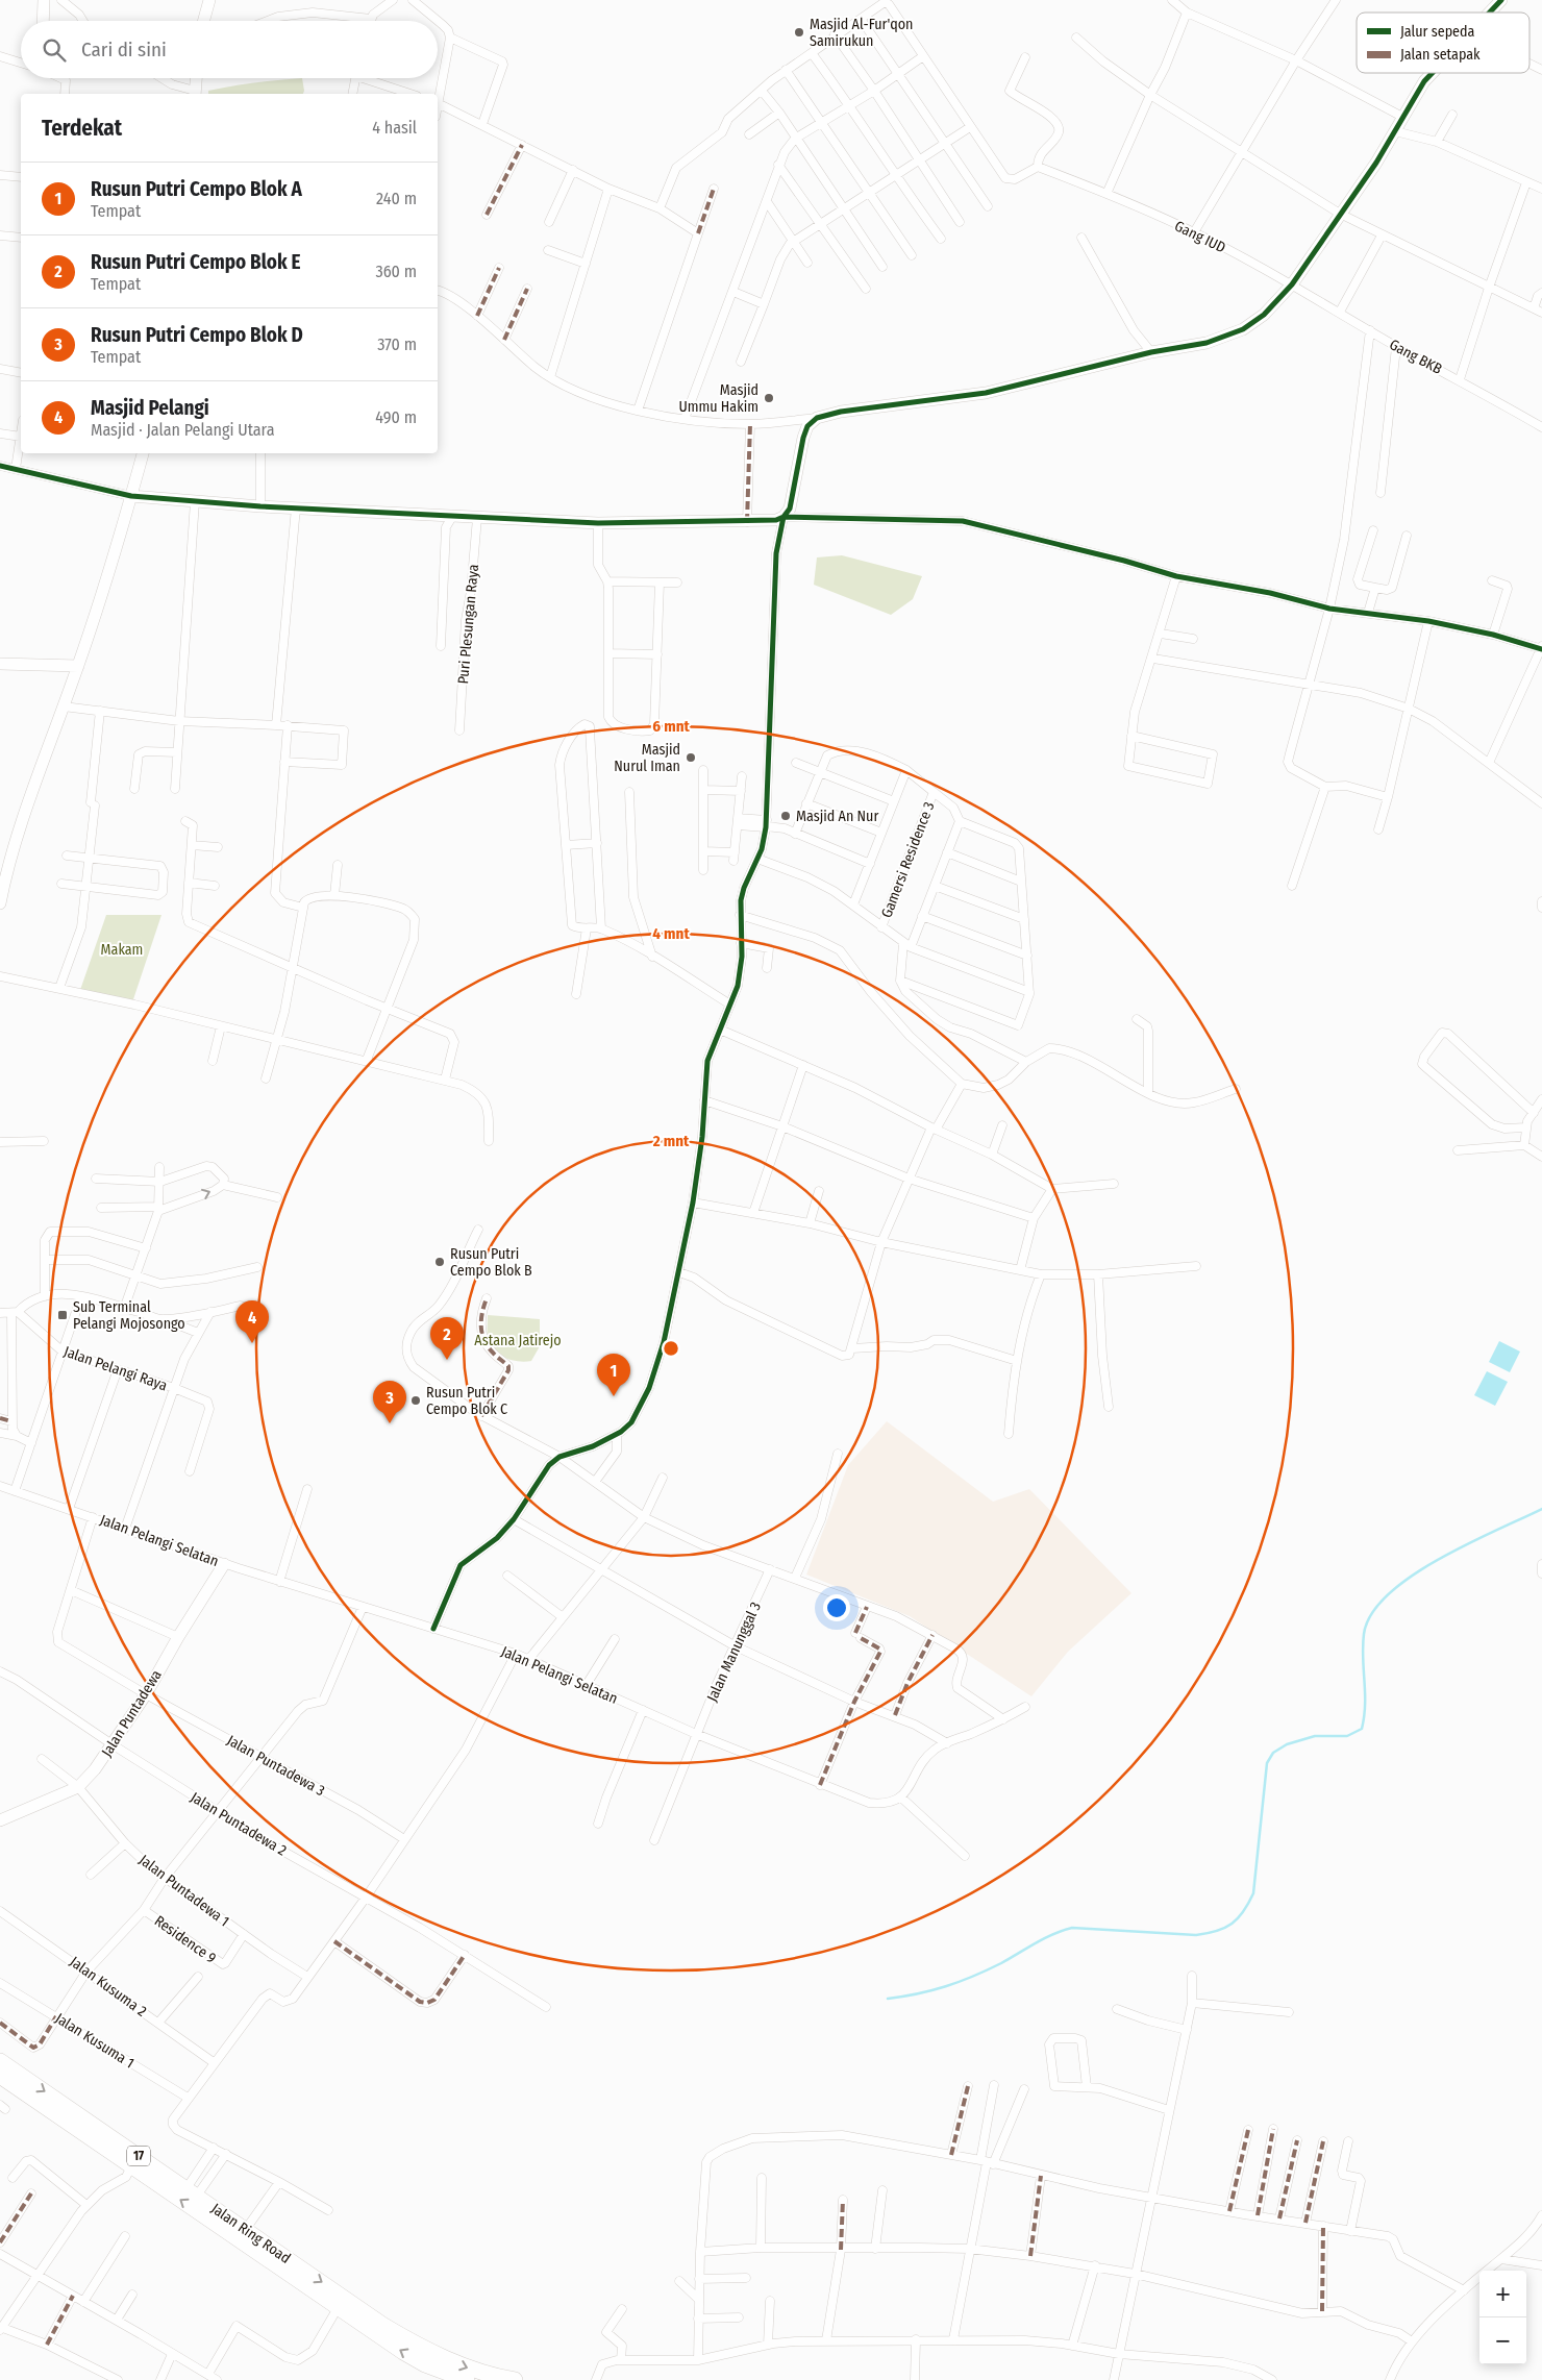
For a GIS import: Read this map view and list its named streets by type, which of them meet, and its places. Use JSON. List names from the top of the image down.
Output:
{
  "streets": {
    "highway": ["17", "Jalan Ring Road"],
    "street": [
      "Gang IUD",
      "Gang BKB",
      "Puri Plesungan Raya",
      "Gamersi Residence 3",
      "Jalan Pelangi Raya",
      "Jalan Pelangi Selatan",
      "Jalan Manunggal 3",
      "Jalan Puntadewa",
      "Jalan Puntadewa 3",
      "Jalan Puntadewa 2",
      "Jalan Puntadewa 1",
      "Residence 9",
      "Jalan Kusuma 2",
      "Jalan Kusuma 1"
    ]
  },
  "crossings": [
    ["Gang IUD", "Gang BKB"],
    ["Jalan Pelangi Selatan", "Jalan Manunggal 3"],
    ["Jalan Pelangi Selatan", "Jalan Puntadewa"],
    ["Jalan Puntadewa", "Jalan Puntadewa 3"],
    ["Jalan Puntadewa", "Jalan Puntadewa 2"],
    ["Jalan Puntadewa", "Jalan Puntadewa 1"],
    ["Jalan Puntadewa 1", "Residence 9"]
  ],
  "parks": ["Makam", "Astana Jatirejo"],
  "places": {
    "other": [
      "Masjid Al-Fur'qon Samirukun",
      "Masjid Ummu Hakim",
      "Masjid Nurul Iman",
      "Masjid An Nur",
      "Rusun Putri Cempo Blok B",
      "Rusun Putri Cempo Blok C"
    ],
    "transit": ["Sub Terminal Pelangi Mojosongo"]
  },
  "legend": ["Jalur sepeda", "Jalan setapak"],
  "page": {
    "search": "Cari di sini",
    "heading": ["Terdekat", "4 hasil"],
    "list": [
      {
        "mark": "1",
        "name": "Rusun Putri Cempo Blok A",
        "note": "Tempat",
        "value": "240 m"
      },
      {
        "mark": "2",
        "name": "Rusun Putri Cempo Blok E",
        "note": "Tempat",
        "value": "360 m"
      },
      {
        "mark": "3",
        "name": "Rusun Putri Cempo Blok D",
        "note": "Tempat",
        "value": "370 m"
      },
      {
        "mark": "4",
        "name": "Masjid Pelangi",
        "note": "Masjid · Jalan Pelangi Utara",
        "value": "490 m"
      }
    ],
    "pins": [
      "4",
      "2",
      "1",
      "3"
    ],
    "map_buttons": ["+", "−"]
  },
  "rings": ["6 mnt", "4 mnt", "2 mnt"]
}
